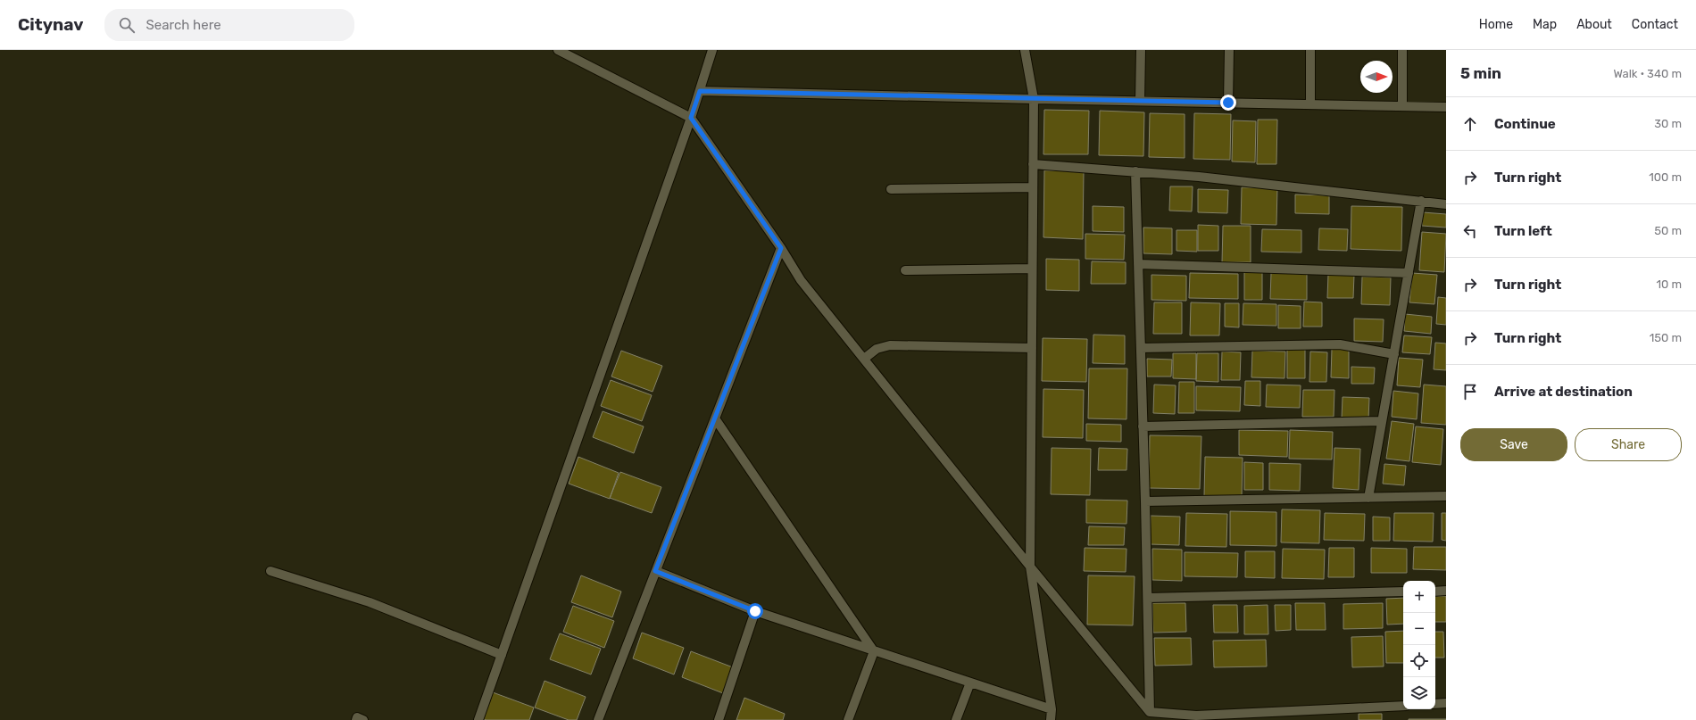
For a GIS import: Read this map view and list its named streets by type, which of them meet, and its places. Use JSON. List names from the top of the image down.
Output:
{
  "north": "right",
  "page": {
    "header": "Citynav",
    "search": "Search here",
    "nav": [
      "Home",
      "Map",
      "About",
      "Contact"
    ],
    "heading": ["5 min", "Walk · 340 m"],
    "list": [
      ["Continue", "30 m"],
      ["Turn right", "100 m"],
      ["Turn left", "50 m"],
      ["Turn right", "10 m"],
      ["Turn right", "150 m"],
      "Arrive at destination"
    ],
    "buttons": ["Save", "Share"],
    "map_buttons": ["+", "−"]
  }
}
